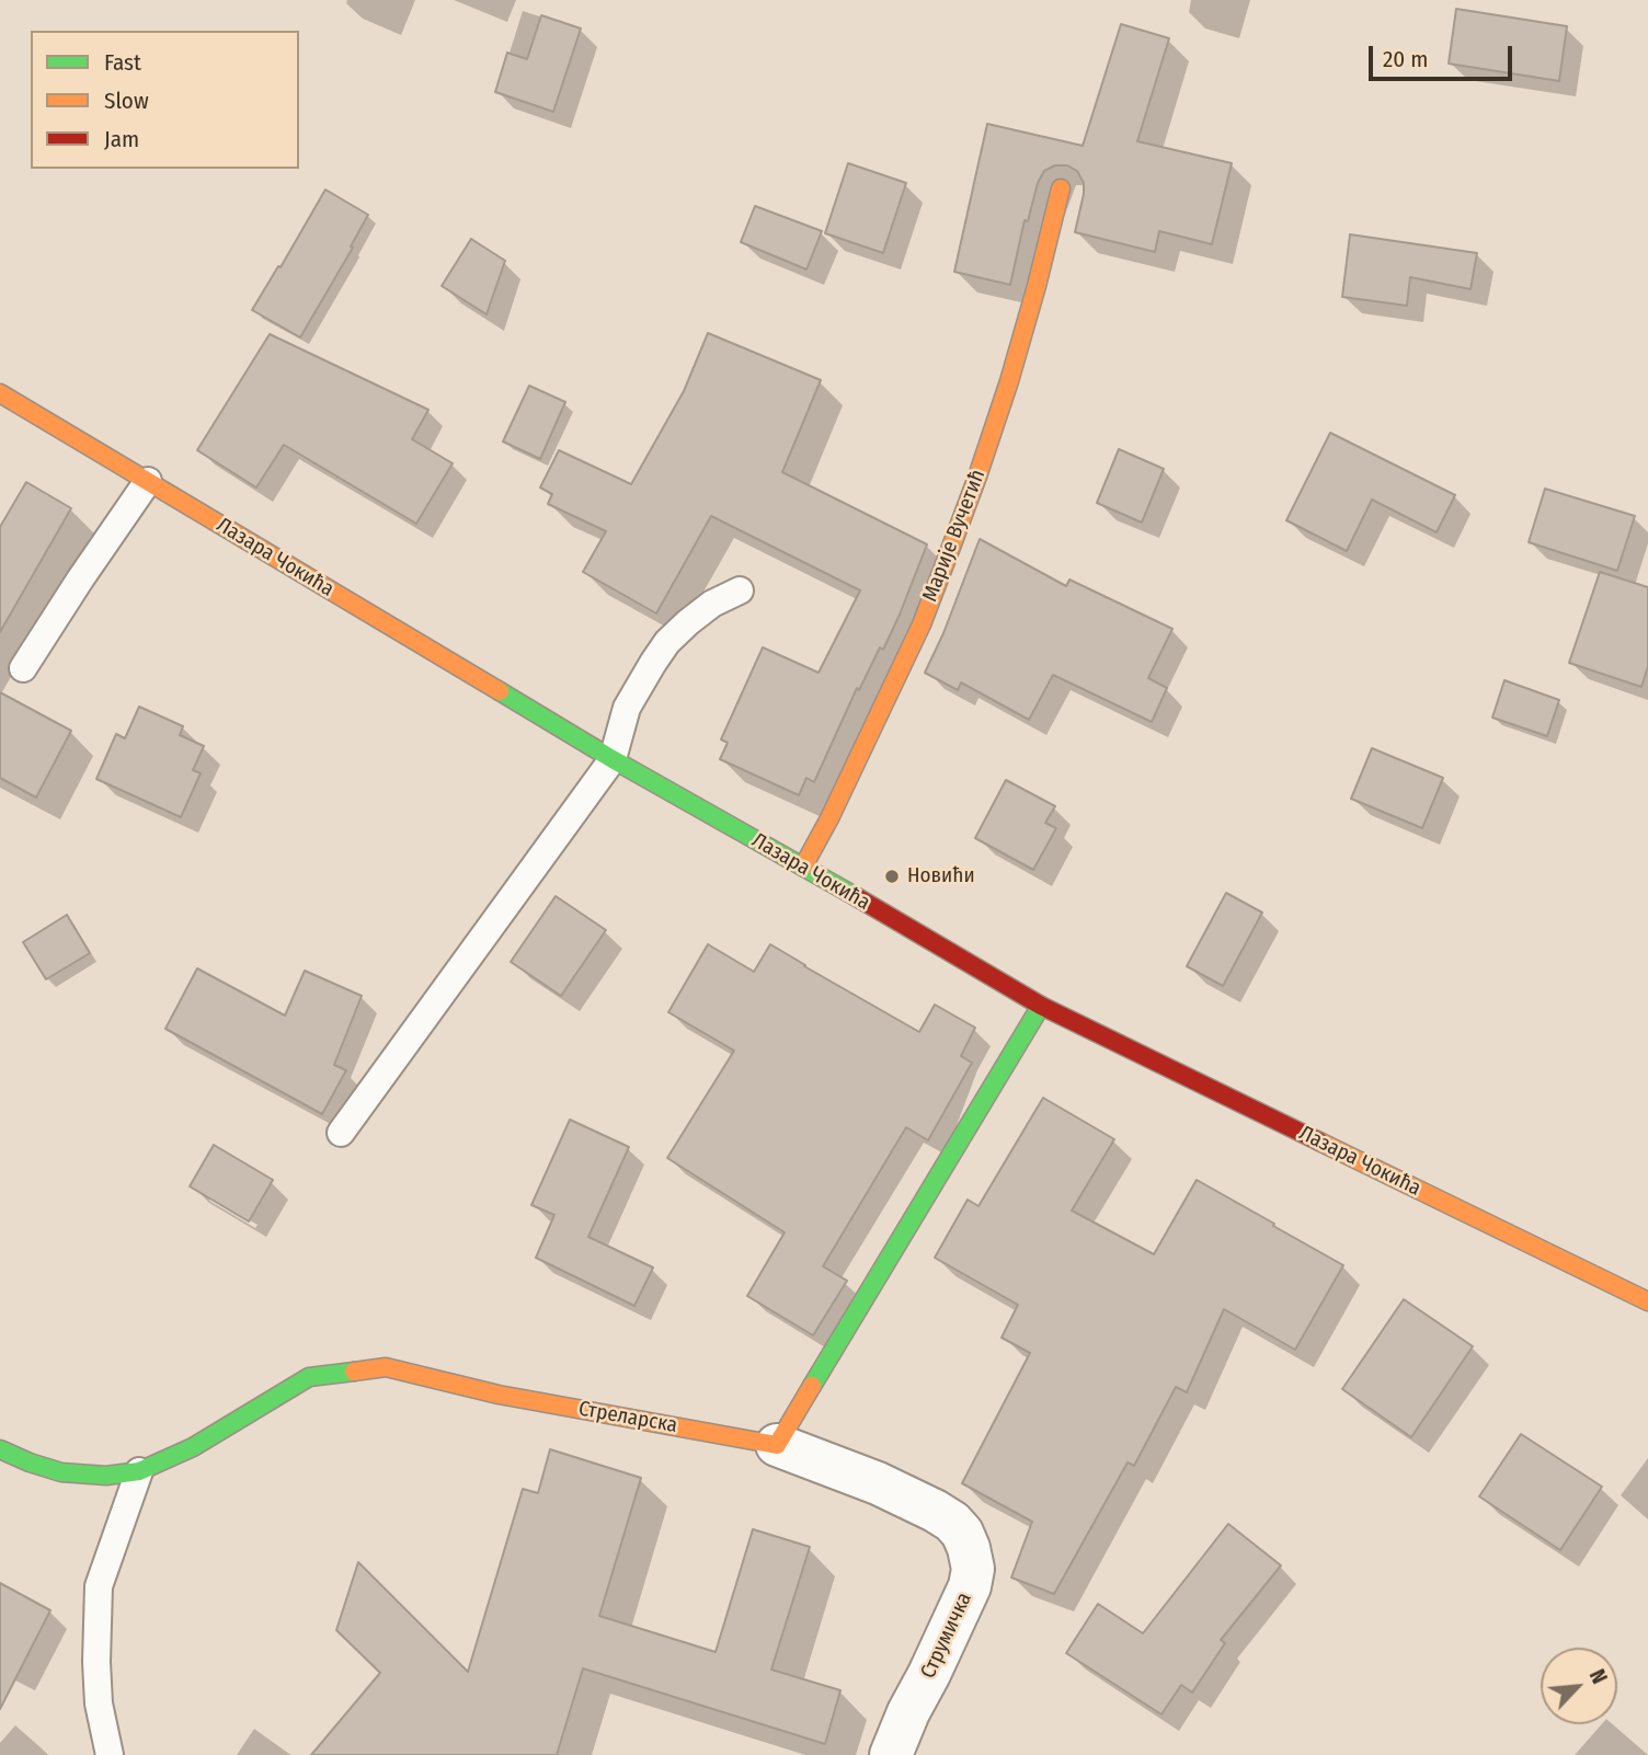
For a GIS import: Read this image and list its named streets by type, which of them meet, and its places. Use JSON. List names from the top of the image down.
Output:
{
  "streets": {
    "street": [
      "Марије Вучетић",
      "Лазара Чокића",
      "Стреларска",
      "Струмичка"
    ]
  },
  "crossings": [
    ["Марије Вучетић", "Лазара Чокића"],
    ["Стреларска", "Струмичка"]
  ],
  "places": ["Новићи"],
  "legend": ["Fast", "Slow", "Jam"],
  "scale_bar": "20 m",
  "north": "top right"
}
